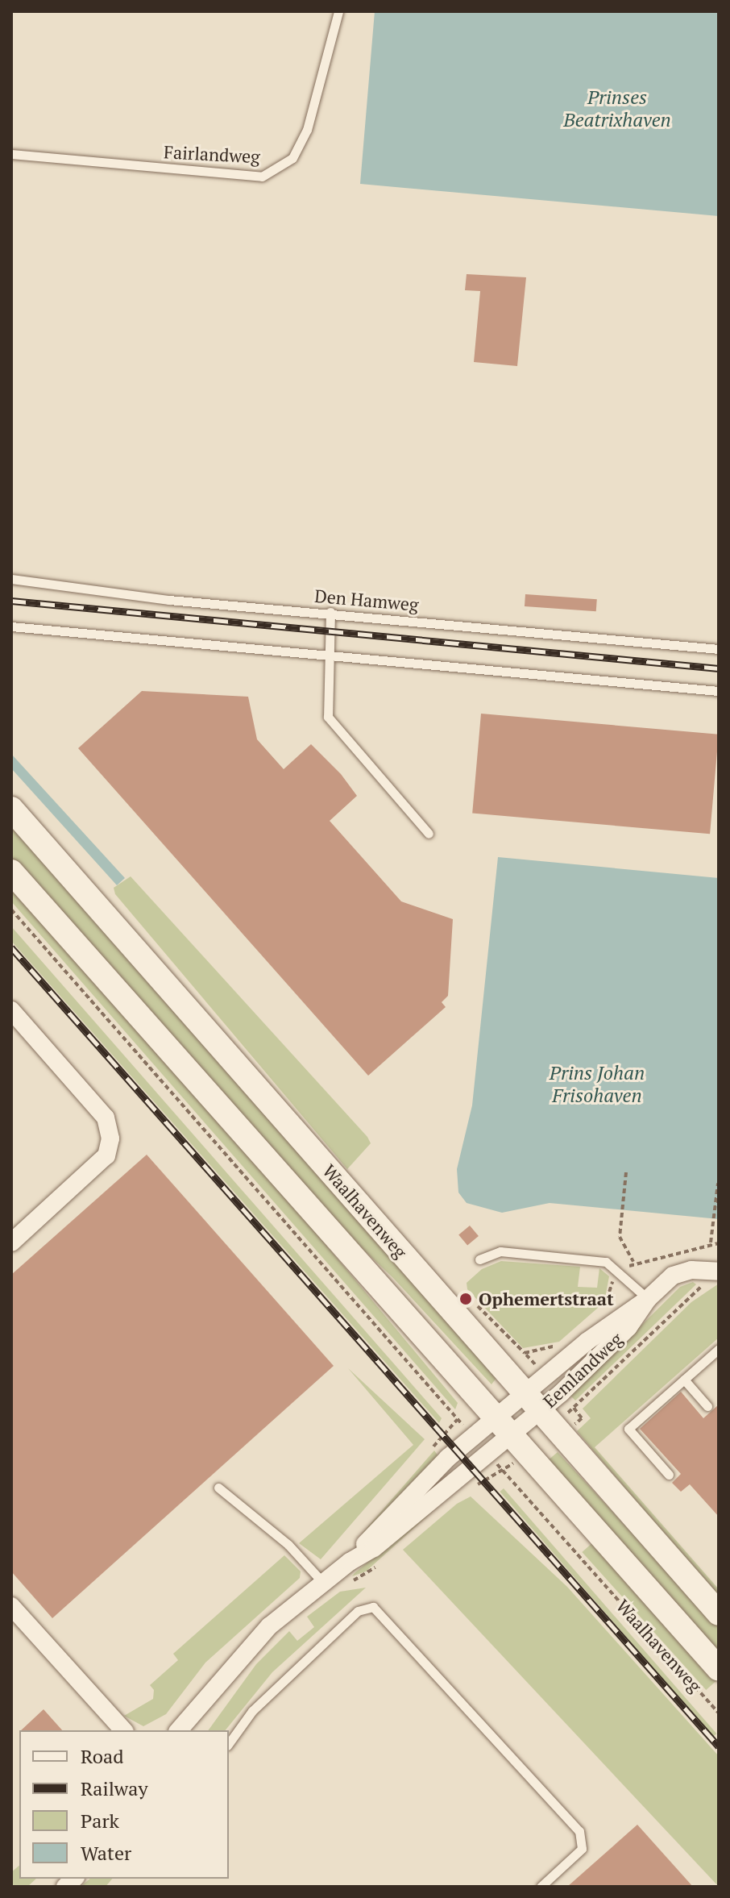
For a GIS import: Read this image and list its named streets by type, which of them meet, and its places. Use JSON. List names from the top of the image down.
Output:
{
  "streets": {
    "street": ["Waalhavenweg", "Eemlandweg"],
    "lane": ["Fairlandweg", "Den Hamweg"]
  },
  "crossings": [
    ["Waalhavenweg", "Eemlandweg"]
  ],
  "water": ["Prinses Beatrixhaven", "Prins Johan Frisohaven"],
  "places": ["Ophemertstraat"],
  "legend": [
    "Road",
    "Railway",
    "Park",
    "Water"
  ]
}
